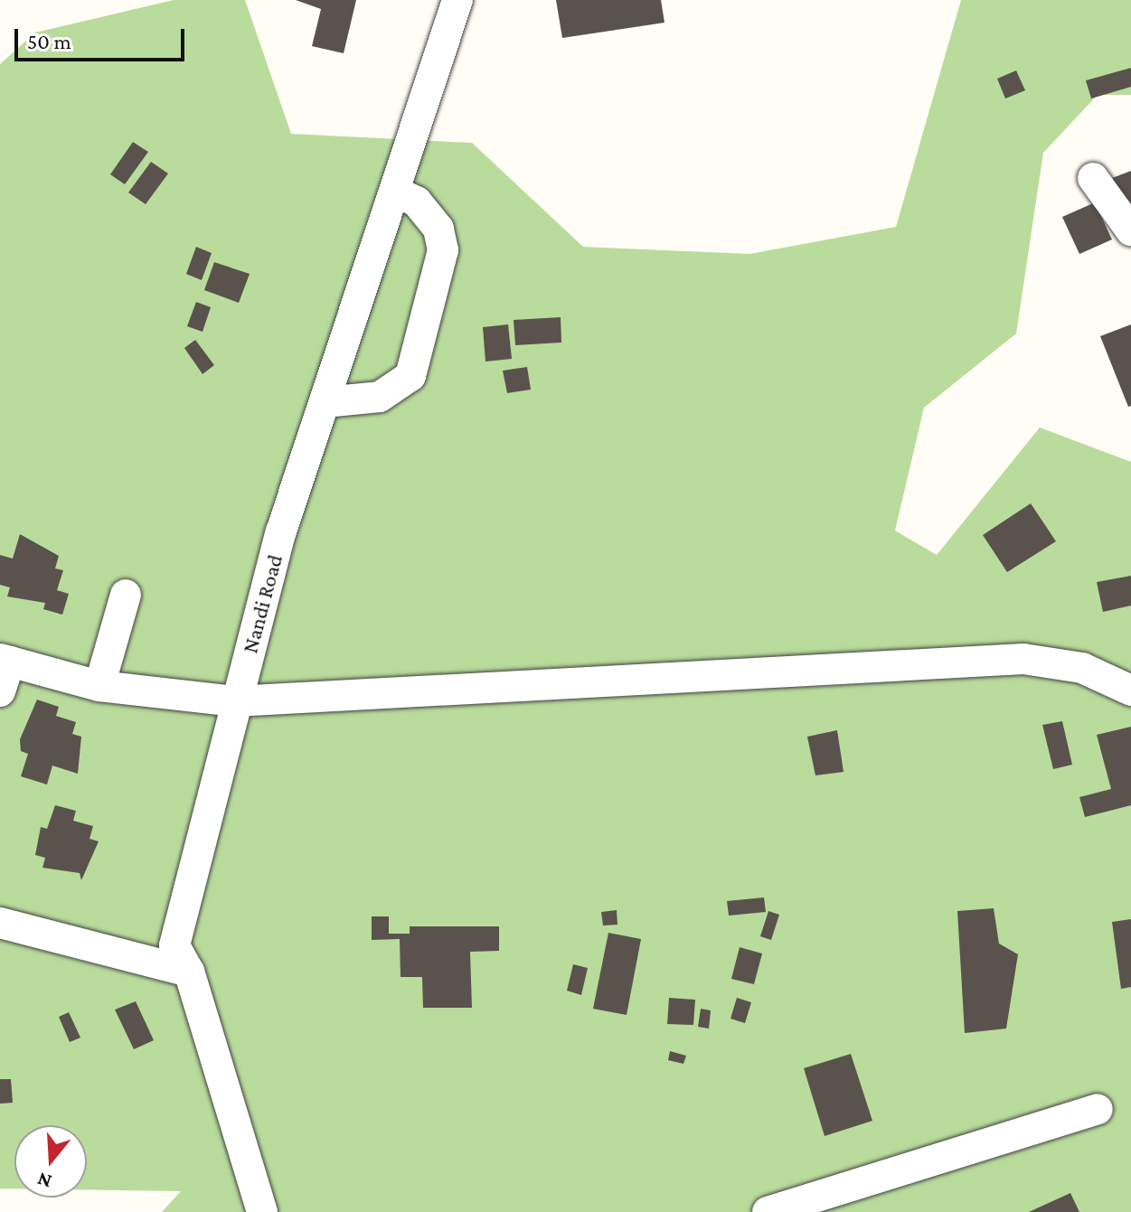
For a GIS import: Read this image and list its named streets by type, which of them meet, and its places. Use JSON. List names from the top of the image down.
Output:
{
  "streets": {
    "street": ["Nandi Road"]
  },
  "scale_bar": "50 m",
  "north": "bottom"
}
